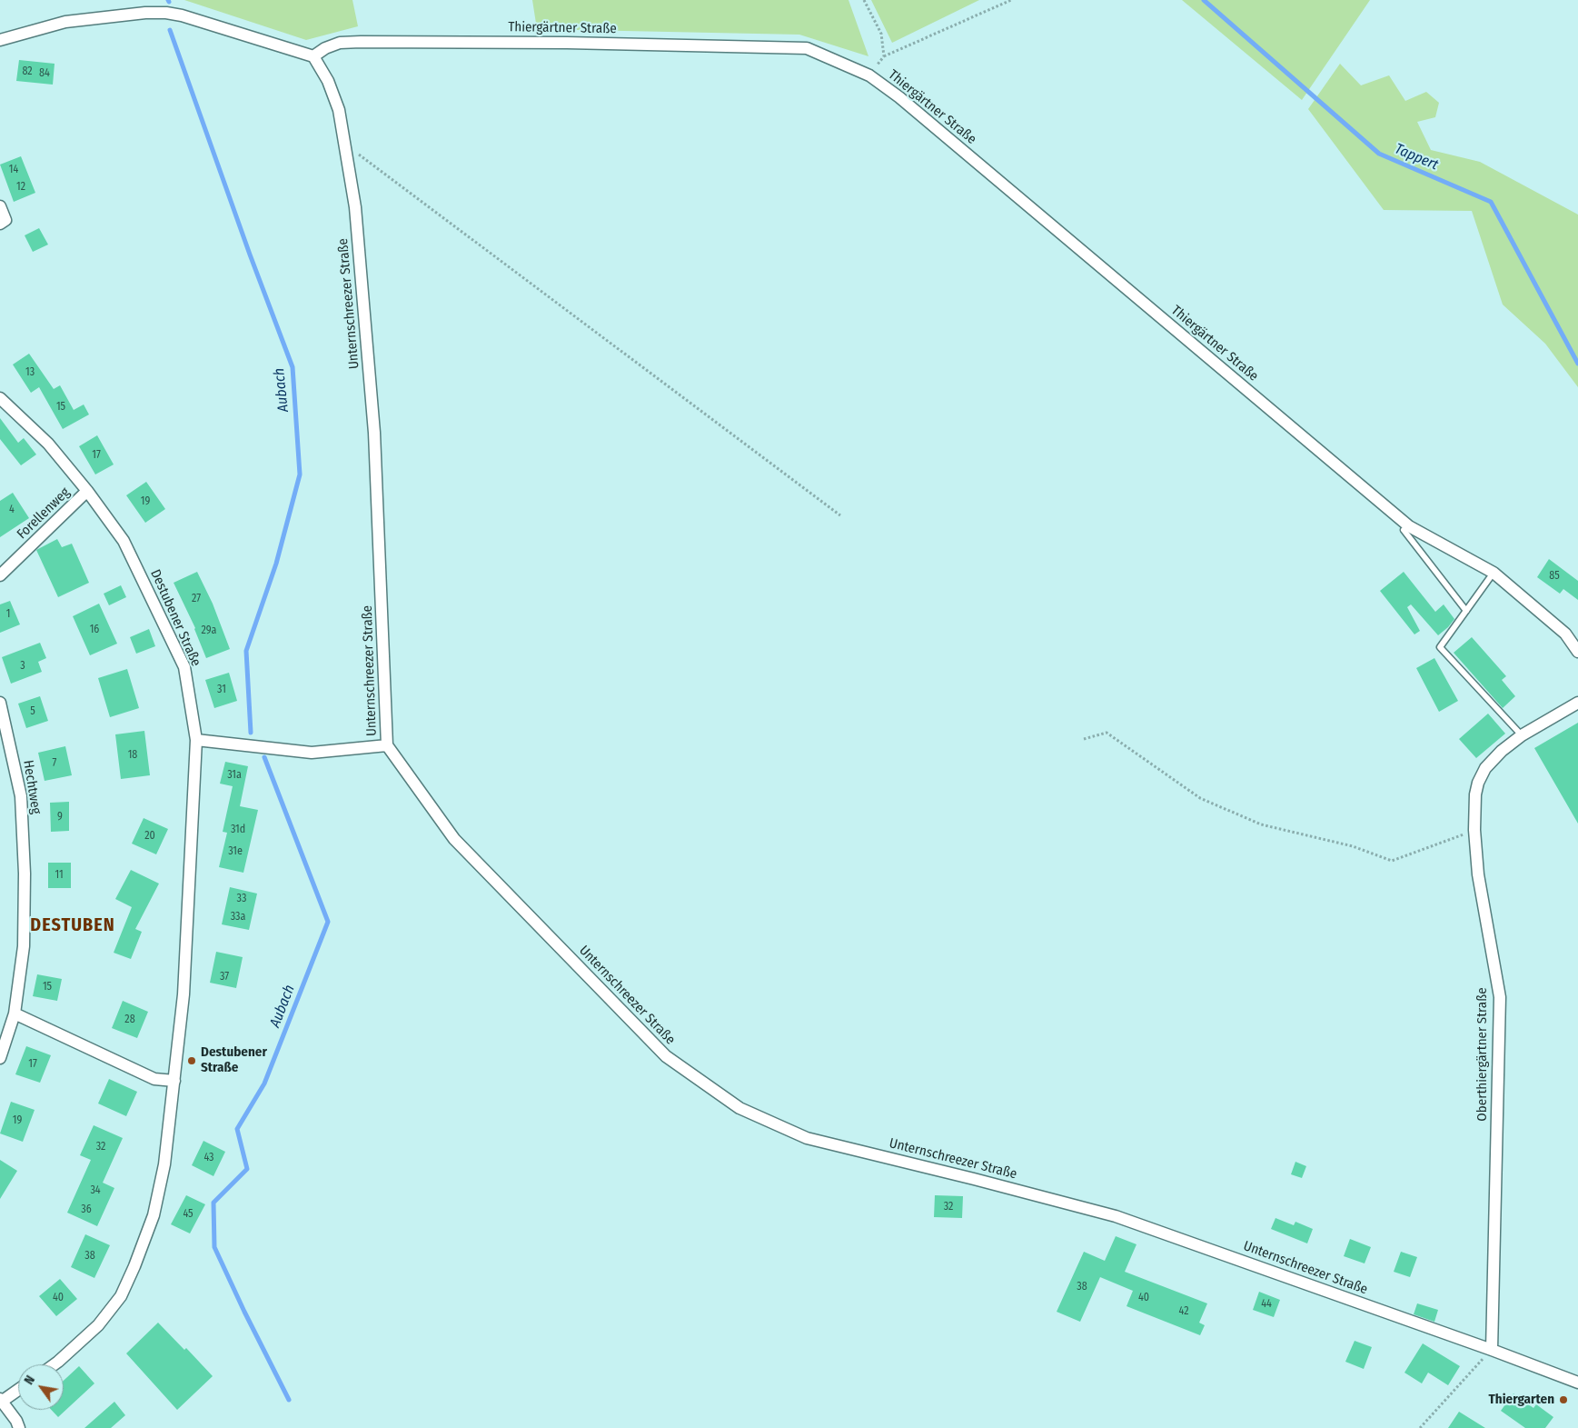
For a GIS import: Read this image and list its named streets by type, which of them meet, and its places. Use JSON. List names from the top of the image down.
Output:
{
  "streets": {
    "street": [
      "Thiergärtner Straße",
      "Unternschreezer Straße",
      "Forellenweg",
      "Destubener Straße",
      "Hechtweg",
      "Oberthiergärtner Straße"
    ]
  },
  "crossings": [
    ["Thiergärtner Straße", "Unternschreezer Straße"],
    ["Unternschreezer Straße", "Oberthiergärtner Straße"],
    ["Forellenweg", "Destubener Straße"]
  ],
  "districts": ["DESTUBEN"],
  "water": ["Tappert", "Aubach"],
  "places": ["Destubener Straße", "Thiergarten"],
  "house_numbers": [
    "82",
    "84",
    "14",
    "12",
    "13",
    "15",
    "17",
    "19",
    "4",
    "85",
    "27",
    "1",
    "16",
    "29a",
    "3",
    "31",
    "5",
    "18",
    "7",
    "31a",
    "9",
    "31d",
    "20",
    "31e",
    "11",
    "33",
    "33a",
    "37",
    "15",
    "28",
    "17",
    "19",
    "32",
    "43",
    "34",
    "32",
    "36",
    "45",
    "38",
    "38",
    "40",
    "40",
    "44",
    "42"
  ],
  "north": "top left"
}
